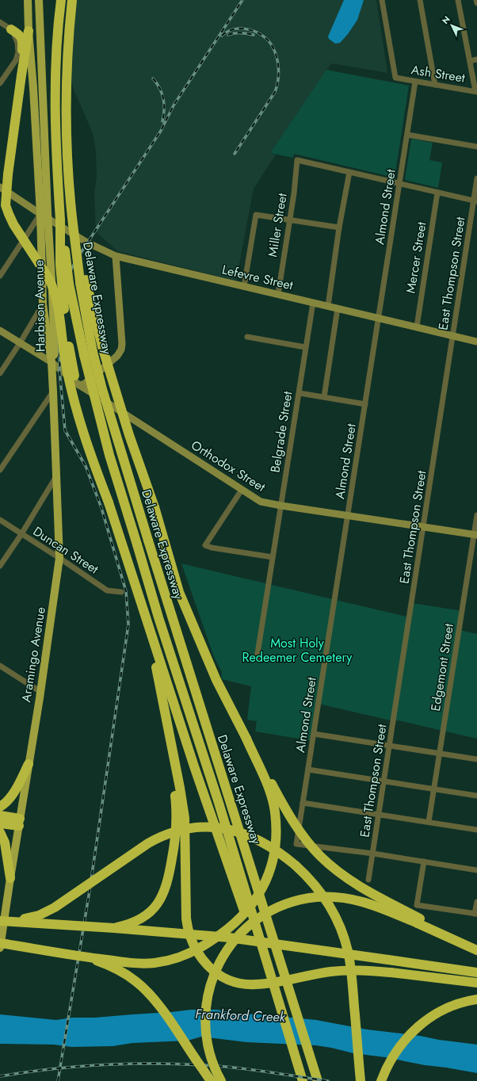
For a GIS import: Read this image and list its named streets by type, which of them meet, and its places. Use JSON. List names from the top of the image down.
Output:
{
  "streets": {
    "highway": ["Delaware Expressway"],
    "main road": ["Harbison Avenue", "Aramingo Avenue"],
    "street": [
      "Ash Street",
      "Almond Street",
      "Miller Street",
      "Mercer Street",
      "East Thompson Street",
      "Lefevre Street",
      "Belgrade Street",
      "Orthodox Street",
      "Duncan Street",
      "Edgemont Street"
    ]
  },
  "crossings": [
    ["Ash Street", "Almond Street"],
    ["Almond Street", "East Thompson Street"],
    ["Almond Street", "Lefevre Street"],
    ["Almond Street", "Orthodox Street"],
    ["Miller Street", "Lefevre Street"],
    ["Mercer Street", "Lefevre Street"],
    ["East Thompson Street", "Lefevre Street"],
    ["East Thompson Street", "Orthodox Street"],
    ["Lefevre Street", "Harbison Avenue"],
    ["Lefevre Street", "Belgrade Street"],
    ["Harbison Avenue", "Orthodox Street"],
    ["Harbison Avenue", "Aramingo Avenue"],
    ["Belgrade Street", "Orthodox Street"],
    ["Orthodox Street", "Aramingo Avenue"],
    ["Orthodox Street", "Edgemont Street"],
    ["Duncan Street", "Aramingo Avenue"]
  ],
  "water": ["Frankford Creek"],
  "parks": ["Most Holy Redeemer Cemetery"],
  "north": "top left"
}
